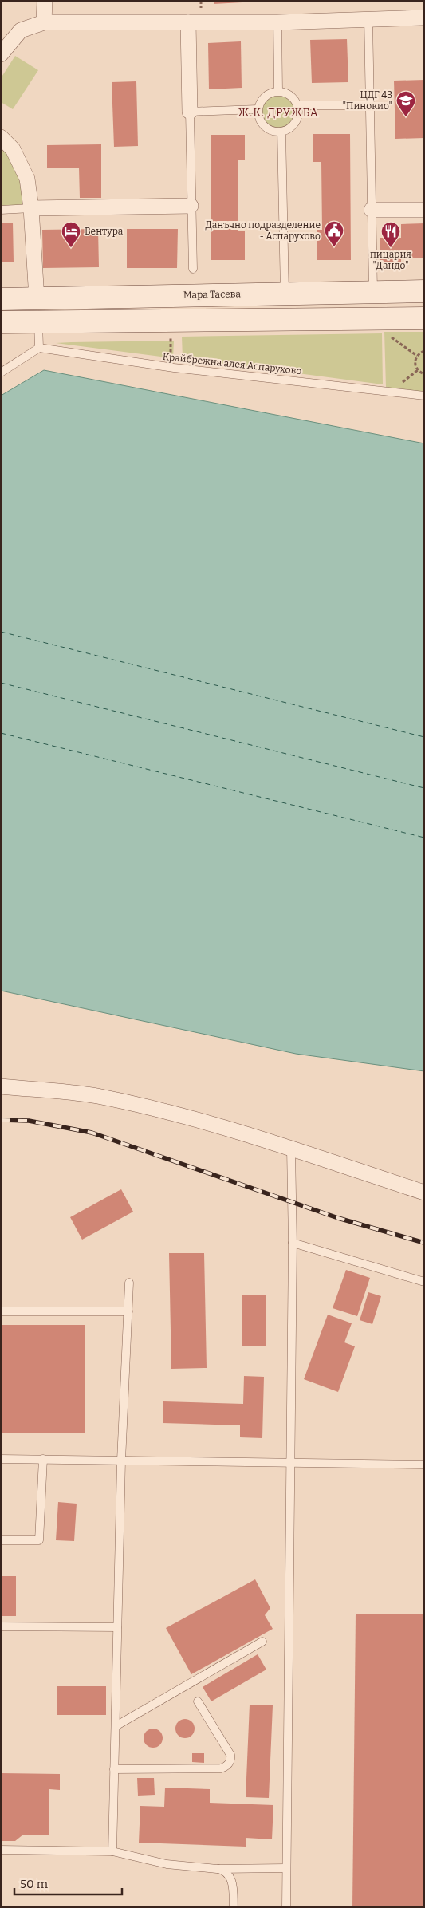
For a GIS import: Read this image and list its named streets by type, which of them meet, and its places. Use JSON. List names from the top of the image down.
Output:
{
  "streets": {
    "main road": ["Мара Тасева"],
    "lane": ["Крайбрежна алея Аспарухово"]
  },
  "districts": ["Ж.К. ДРУЖБА"],
  "places": {
    "school or university": ["ЦДГ 43 \"Пинокио\""],
    "public building": ["Данъчно подразделение - Аспарухово"],
    "hotel": ["Вентура"],
    "restaurant": ["пицария \"Дандо\""]
  },
  "scale_bar": "50 m"
}
